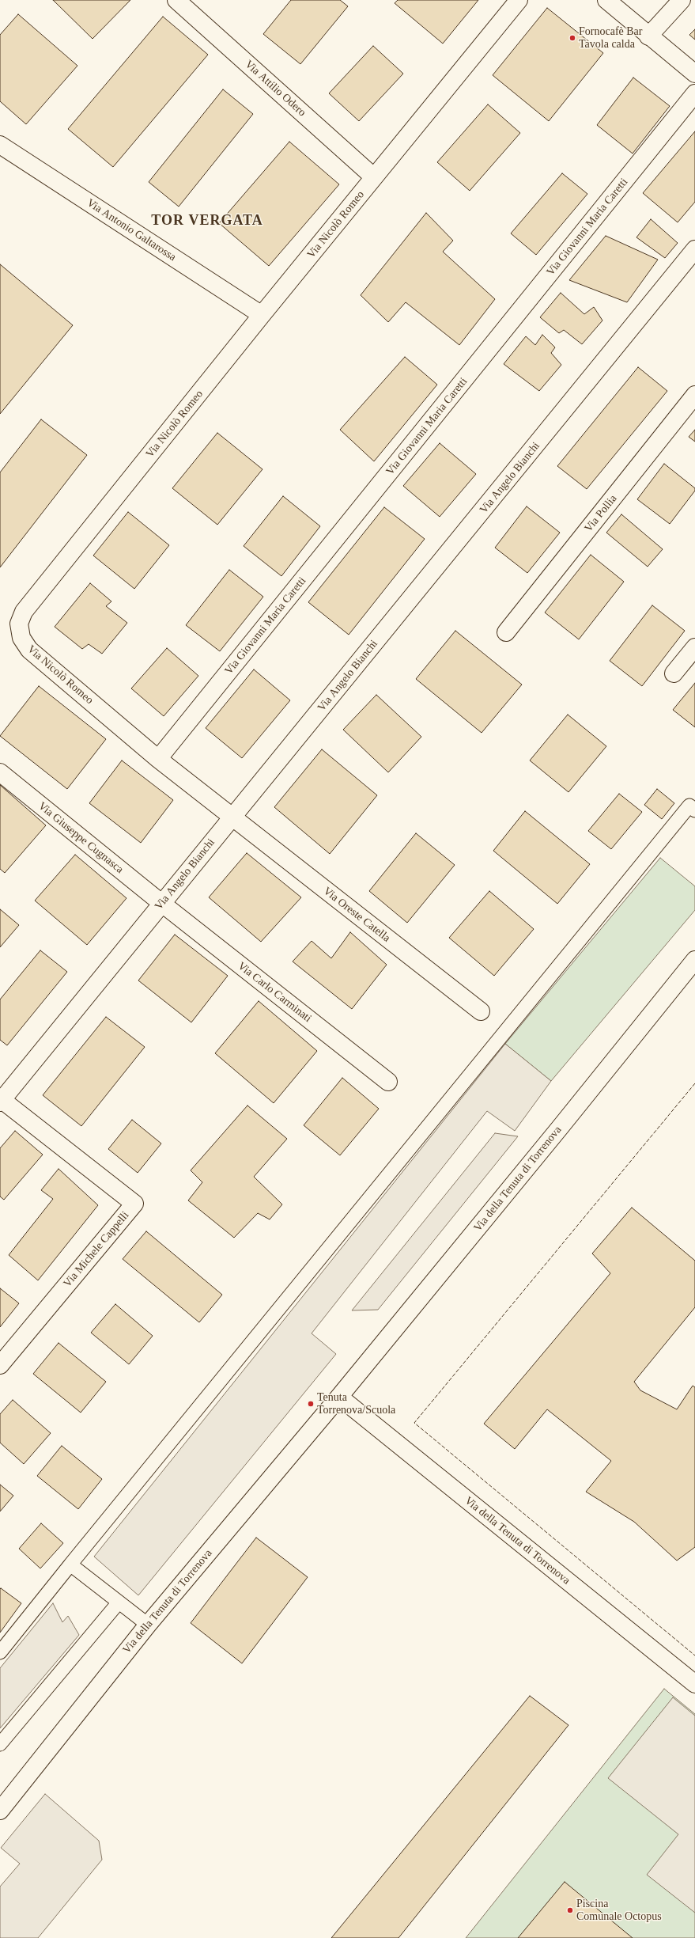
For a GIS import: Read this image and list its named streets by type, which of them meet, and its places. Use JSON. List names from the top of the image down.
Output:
{
  "streets": {
    "street": [
      "Via Attilio Odero",
      "Via Nicolò Romeo",
      "Via Giovanni Maria Caretti",
      "Via Antonio Galtarossa",
      "Via Angelo Bianchi",
      "Via Pollia",
      "Via Giuseppe Cugnasca",
      "Via Oreste Catella",
      "Via Carlo Carminati",
      "Via della Tenuta di Torrenova",
      "Via Michele Cappelli"
    ]
  },
  "crossings": [
    ["Via Attilio Odero", "Via Nicolò Romeo"],
    ["Via Nicolò Romeo", "Via Giovanni Maria Caretti"],
    ["Via Nicolò Romeo", "Via Antonio Galtarossa"],
    ["Via Nicolò Romeo", "Via Angelo Bianchi"],
    ["Via Nicolò Romeo", "Via Oreste Catella"],
    ["Via Angelo Bianchi", "Via Giuseppe Cugnasca"],
    ["Via Angelo Bianchi", "Via Oreste Catella"],
    ["Via Angelo Bianchi", "Via Carlo Carminati"],
    ["Via Angelo Bianchi", "Via Michele Cappelli"],
    ["Via Giuseppe Cugnasca", "Via Carlo Carminati"]
  ],
  "districts": ["TOR VERGATA"],
  "places": ["Fornocafè Bar Tavola calda", "Tenuta Torrenova/Scuola", "Piscina Comunale Octopus"]
}
